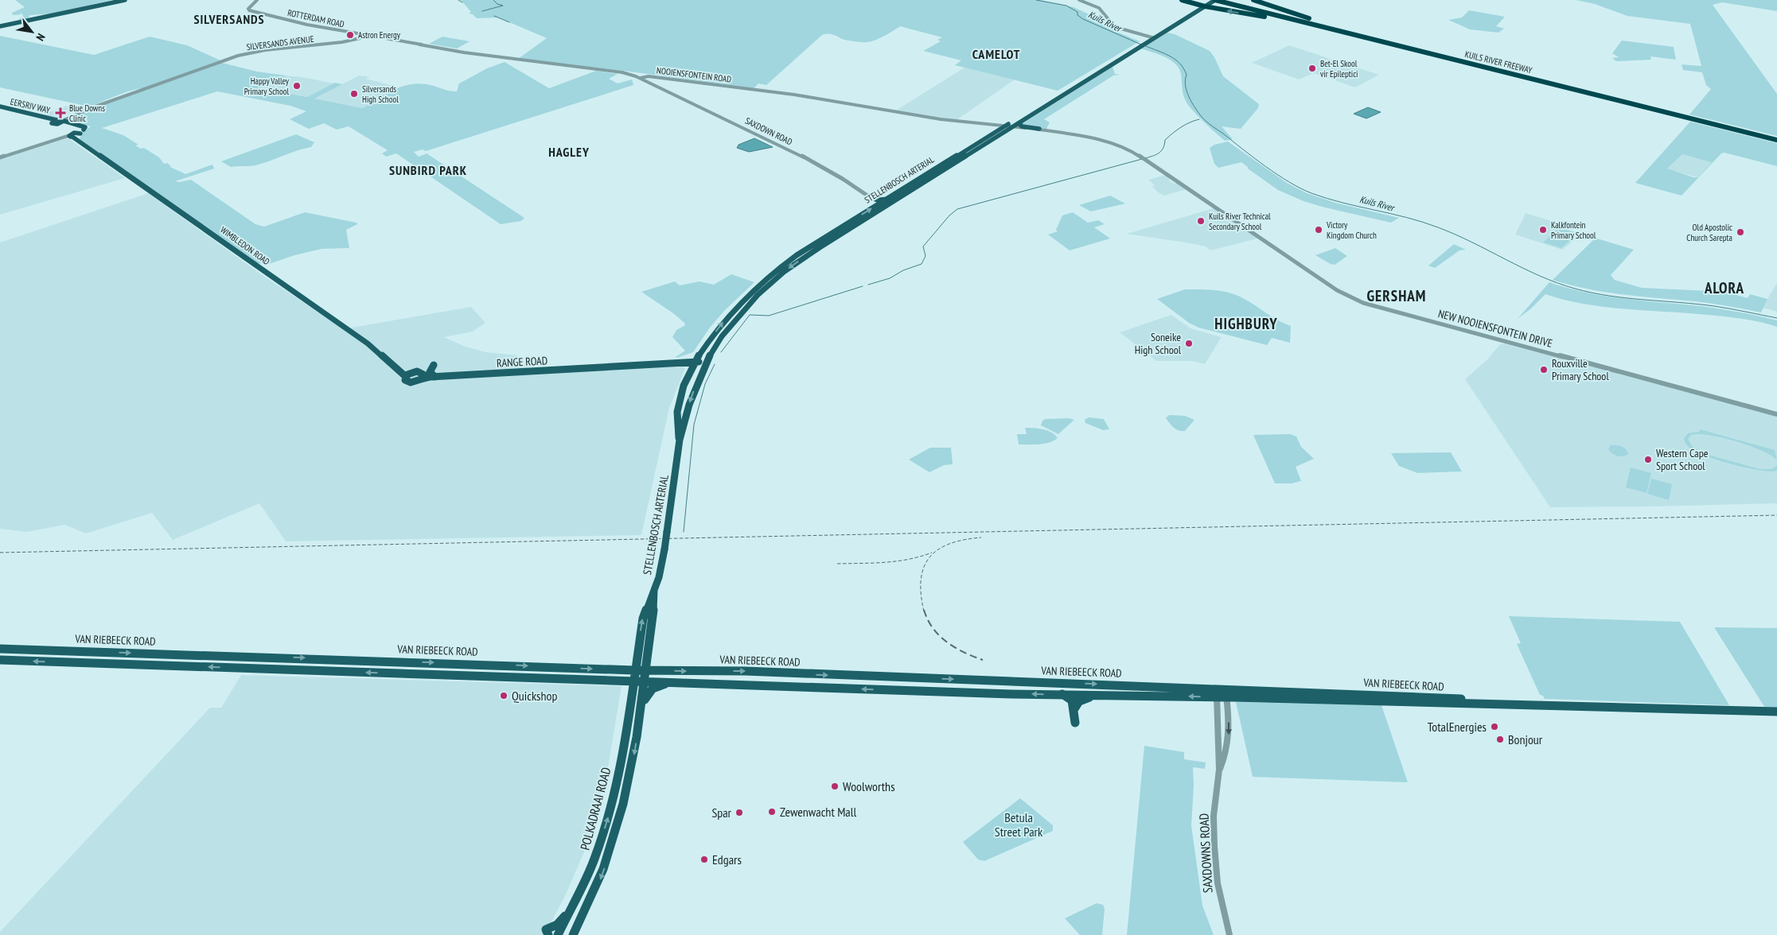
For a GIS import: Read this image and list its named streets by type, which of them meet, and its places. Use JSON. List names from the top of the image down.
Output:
{
  "streets": {
    "highway": ["KUILS RIVER FREEWAY"],
    "main road": [
      "EERSRIV WAY",
      "STELLENBOSCH ARTERIAL",
      "WIMBLEDON ROAD",
      "RANGE ROAD",
      "VAN RIEBEECK ROAD",
      "POLKADRAAI ROAD"
    ],
    "street": [
      "ROTTERDAM ROAD",
      "SILVERSANDS AVENUE",
      "NOOIENSFONTEIN ROAD",
      "SAXDOWN ROAD",
      "NEW NOOIENSFONTEIN DRIVE",
      "SAXDOWNS ROAD"
    ]
  },
  "crossings": [
    ["ROTTERDAM ROAD", "SILVERSANDS AVENUE"],
    ["ROTTERDAM ROAD", "NOOIENSFONTEIN ROAD"],
    ["SILVERSANDS AVENUE", "NOOIENSFONTEIN ROAD"],
    ["SILVERSANDS AVENUE", "EERSRIV WAY"],
    ["KUILS RIVER FREEWAY", "STELLENBOSCH ARTERIAL"],
    ["NOOIENSFONTEIN ROAD", "SAXDOWN ROAD"],
    ["NOOIENSFONTEIN ROAD", "STELLENBOSCH ARTERIAL"],
    ["NOOIENSFONTEIN ROAD", "NEW NOOIENSFONTEIN DRIVE"],
    ["EERSRIV WAY", "WIMBLEDON ROAD"],
    ["SAXDOWN ROAD", "STELLENBOSCH ARTERIAL"],
    ["STELLENBOSCH ARTERIAL", "NEW NOOIENSFONTEIN DRIVE"],
    ["STELLENBOSCH ARTERIAL", "RANGE ROAD"],
    ["STELLENBOSCH ARTERIAL", "VAN RIEBEECK ROAD"],
    ["STELLENBOSCH ARTERIAL", "POLKADRAAI ROAD"],
    ["VAN RIEBEECK ROAD", "POLKADRAAI ROAD"],
    ["VAN RIEBEECK ROAD", "SAXDOWNS ROAD"]
  ],
  "districts": [
    "SILVERSANDS",
    "CAMELOT",
    "HAGLEY",
    "SUNBIRD PARK",
    "ALORA",
    "GERSHAM",
    "HIGHBURY"
  ],
  "water": ["Kuils River"],
  "parks": ["Betula Street Park"],
  "places": {
    "other": [
      "Astron Energy",
      "Bet-El Skool vir Epileptici",
      "Happy Valley Primary School",
      "Silversands High School",
      "Kuils River Technical Secondary School",
      "Victory Kingdom Church",
      "Kalkfontein Primary School",
      "Old Apostolic Church Sarepta",
      "Soneike High School",
      "Rouxville Primary School",
      "Western Cape Sport School",
      "Quickshop",
      "TotalEnergies",
      "Bonjour",
      "Woolworths",
      "Zewenwacht Mall",
      "Spar",
      "Edgars"
    ],
    "health": ["Blue Downs Clinic"]
  },
  "north": "bottom right"
}
